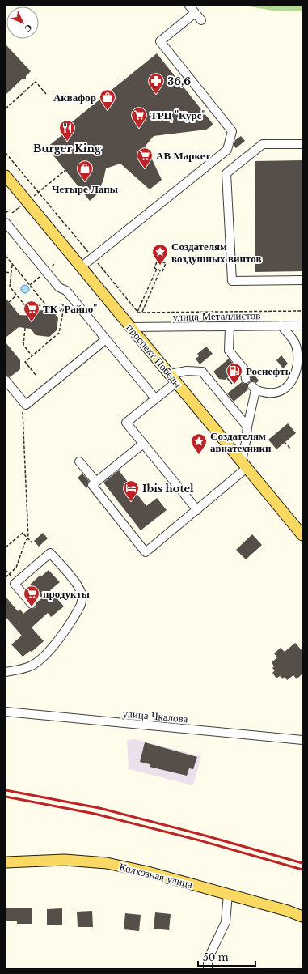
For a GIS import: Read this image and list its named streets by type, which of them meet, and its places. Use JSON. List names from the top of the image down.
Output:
{
  "streets": {
    "main road": ["проспект Победы", "Колхозная улица"],
    "street": ["улица Металлистов", "улица Чкалова"]
  },
  "crossings": [
    ["улица Металлистов", "проспект Победы"]
  ],
  "places": {
    "pharmacy": ["36,6"],
    "shop": ["Аквафор", "Четыре Лапы"],
    "supermarket": [
      "ТРЦ \"Курс\"",
      "АВ Маркет",
      "ТК \"Райпо\"",
      "продукты"
    ],
    "restaurant": ["Burger King"],
    "place": ["Создателям воздушных винтов", "Создателям авиатехники"],
    "fuel station": ["Роснефть"],
    "hotel": ["Ibis hotel"]
  },
  "scale_bar": "50 m",
  "north": "bottom right"
}
